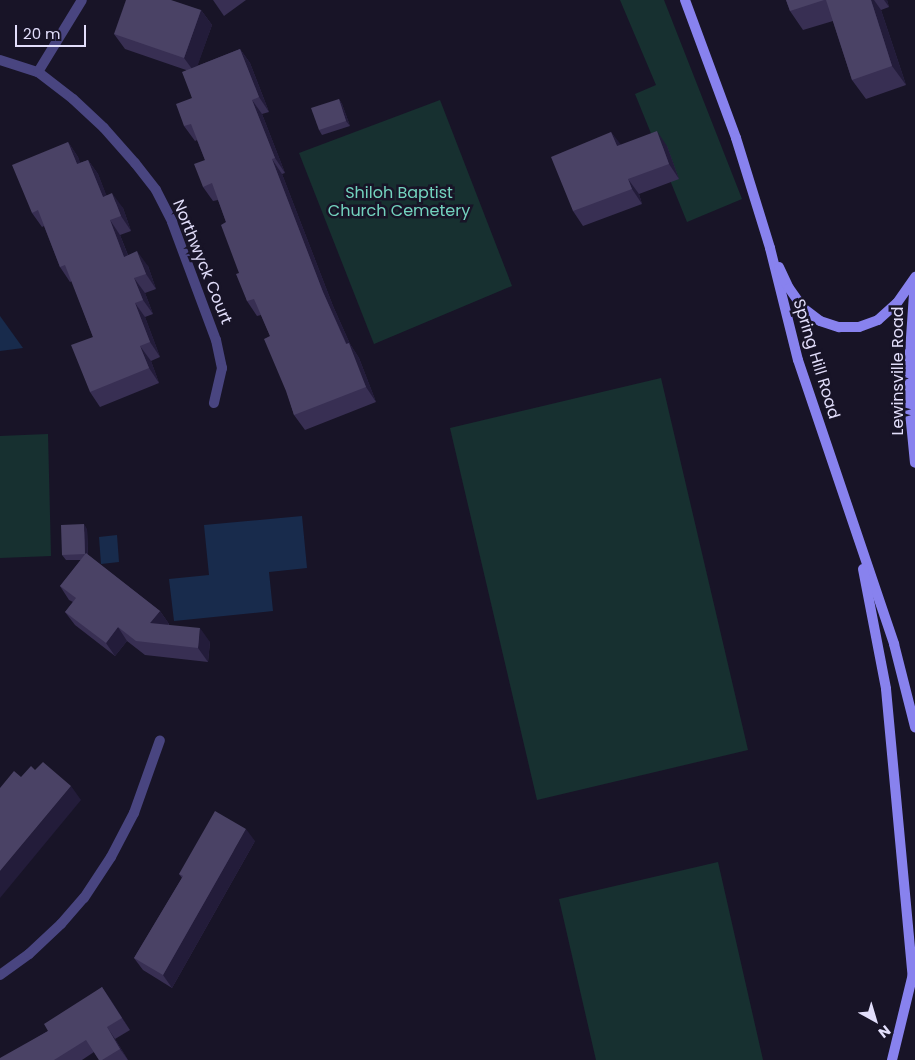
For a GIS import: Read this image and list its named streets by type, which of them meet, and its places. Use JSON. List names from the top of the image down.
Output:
{
  "streets": {
    "main road": ["Spring Hill Road", "Lewinsville Road"],
    "street": ["Northwyck Court"]
  },
  "parks": ["Shiloh Baptist Church Cemetery"],
  "scale_bar": "20 m",
  "north": "bottom right"
}
